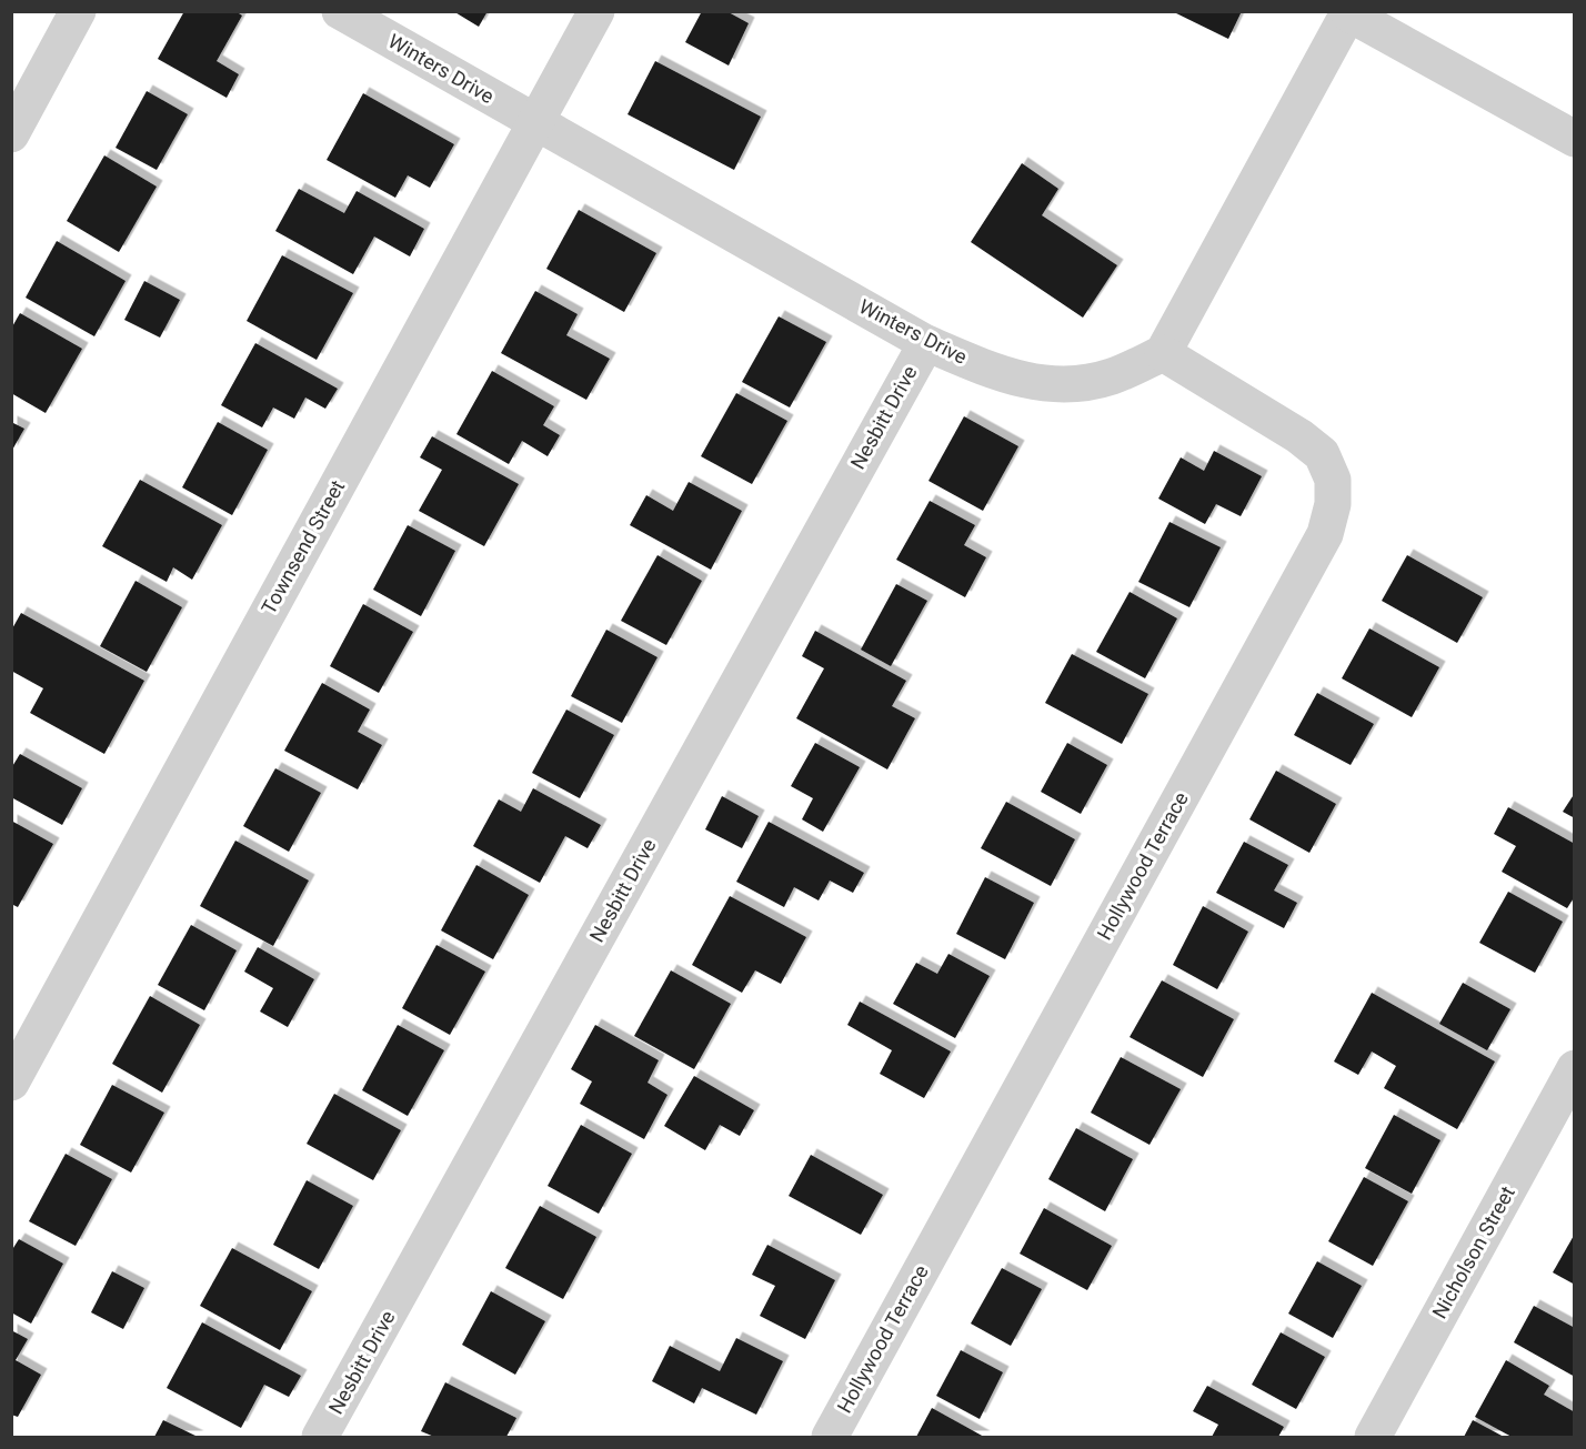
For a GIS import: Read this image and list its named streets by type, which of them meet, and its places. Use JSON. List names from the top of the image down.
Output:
{
  "streets": {
    "street": [
      "Winters Drive",
      "Nesbitt Drive",
      "Townsend Street",
      "Hollywood Terrace",
      "Nicholson Street"
    ]
  },
  "crossings": [
    ["Winters Drive", "Nesbitt Drive"],
    ["Winters Drive", "Townsend Street"],
    ["Winters Drive", "Hollywood Terrace"]
  ]
}
